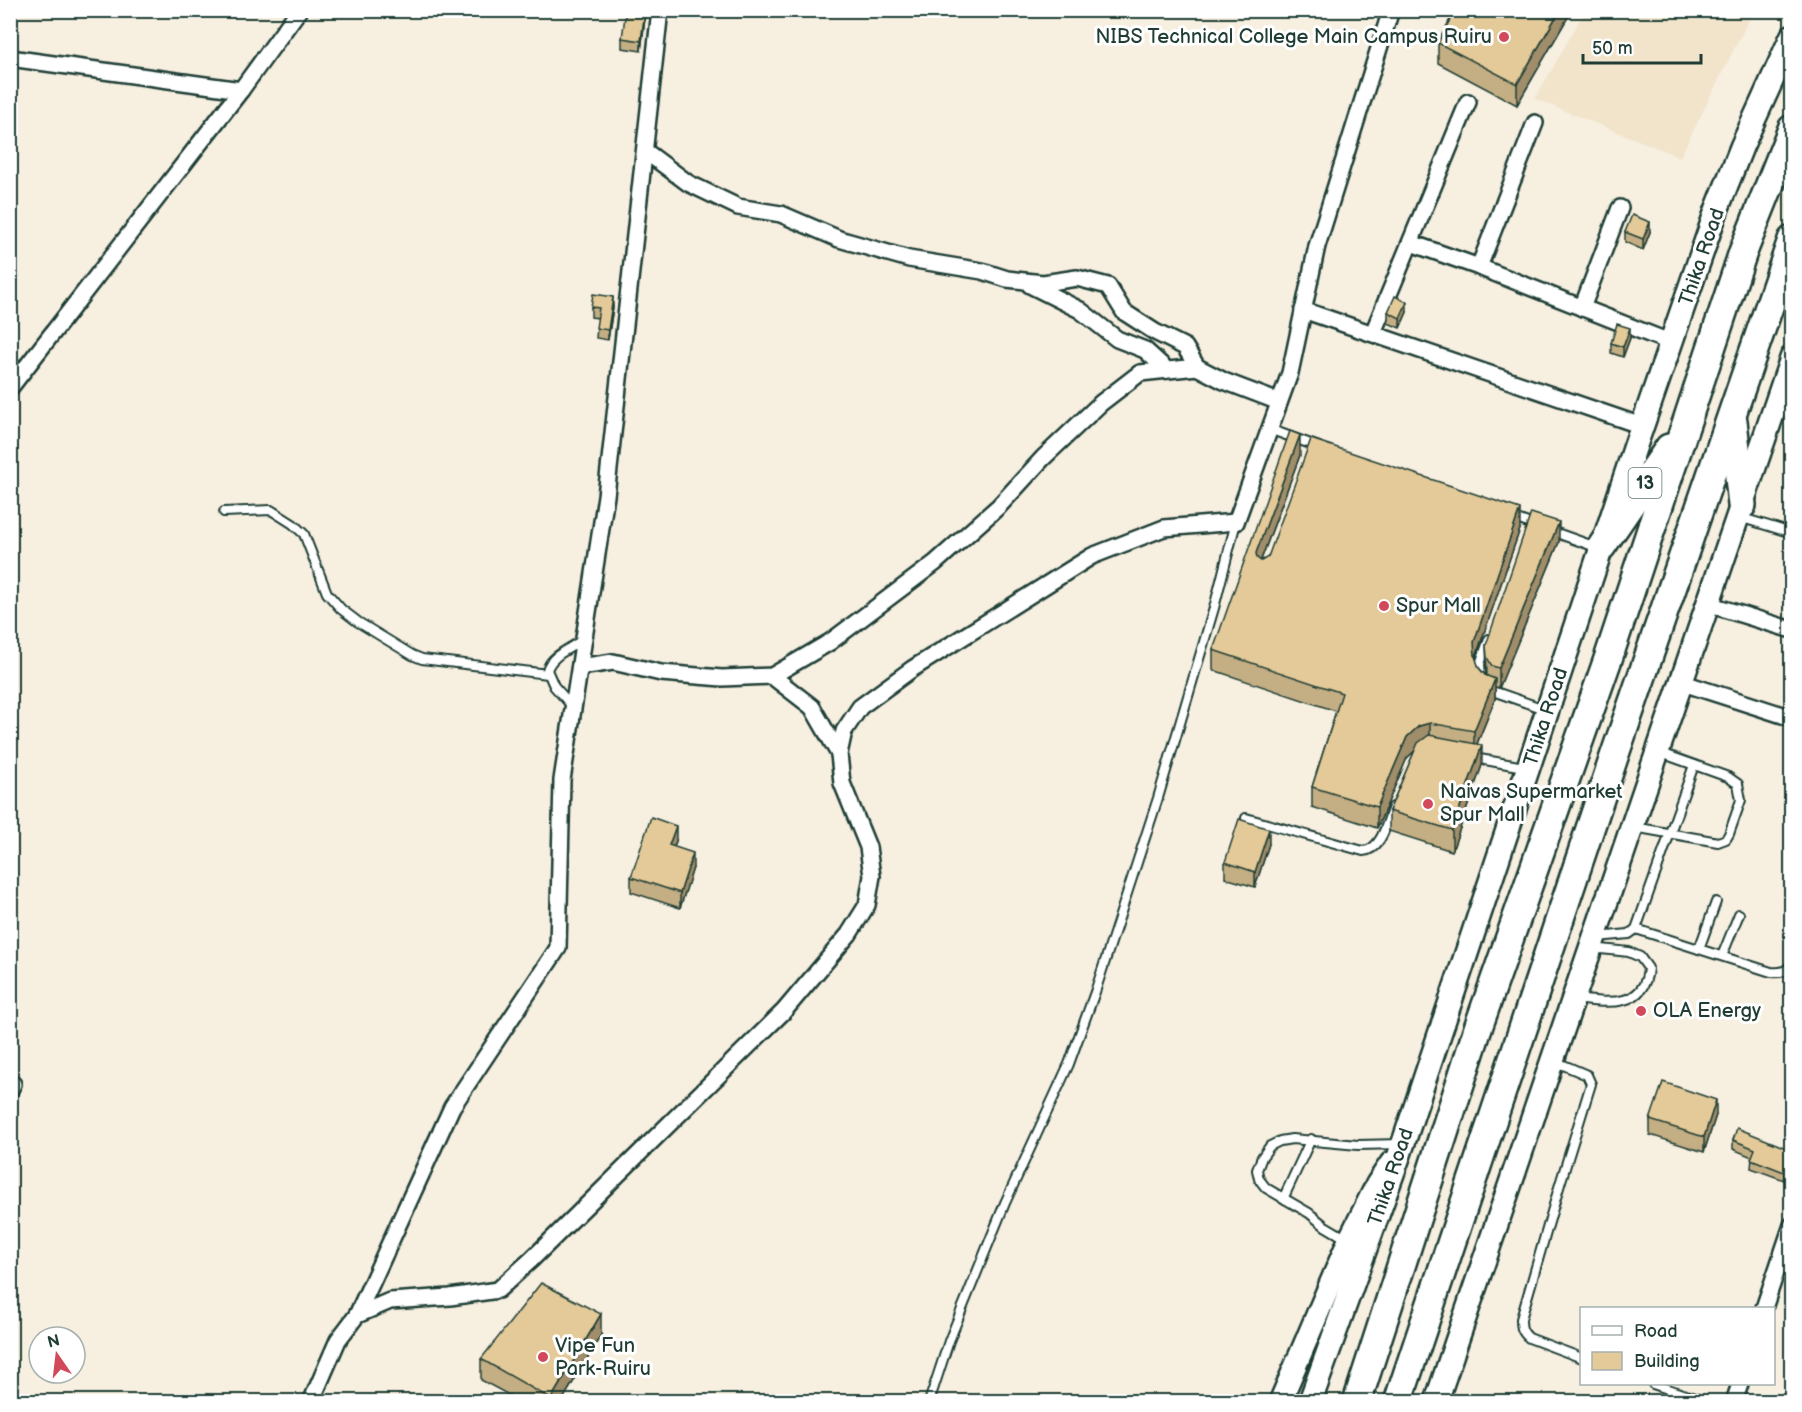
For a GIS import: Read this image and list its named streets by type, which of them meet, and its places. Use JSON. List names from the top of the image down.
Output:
{
  "streets": {
    "highway": ["Thika Road", "13"]
  },
  "crossings": [
    ["Thika Road", "13"]
  ],
  "places": [
    "NIBS Technical College Main Campus Ruiru",
    "Spur Mall",
    "Naivas Supermarket Spur Mall",
    "OLA Energy",
    "Vipe Fun Park-Ruiru"
  ],
  "legend": ["Road", "Building"],
  "scale_bar": "50 m",
  "north": "top"
}
